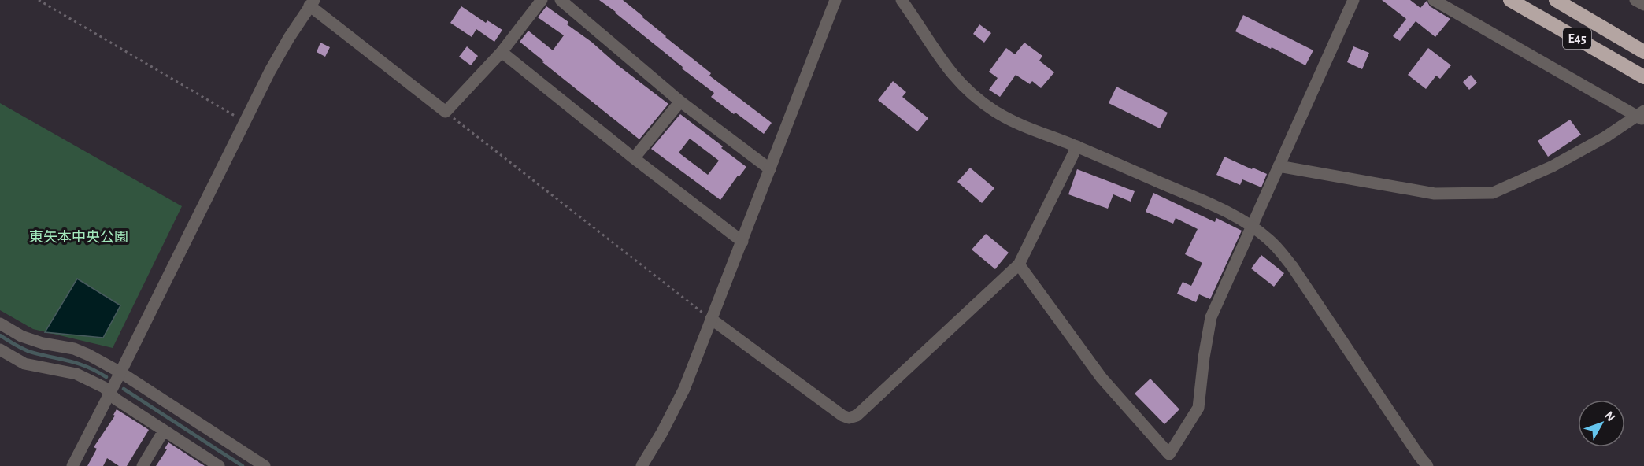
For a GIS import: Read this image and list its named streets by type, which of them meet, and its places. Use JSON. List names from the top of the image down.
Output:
{
  "streets": {
    "highway": ["E45"]
  },
  "parks": ["東矢本中央公園"],
  "north": "top right"
}
